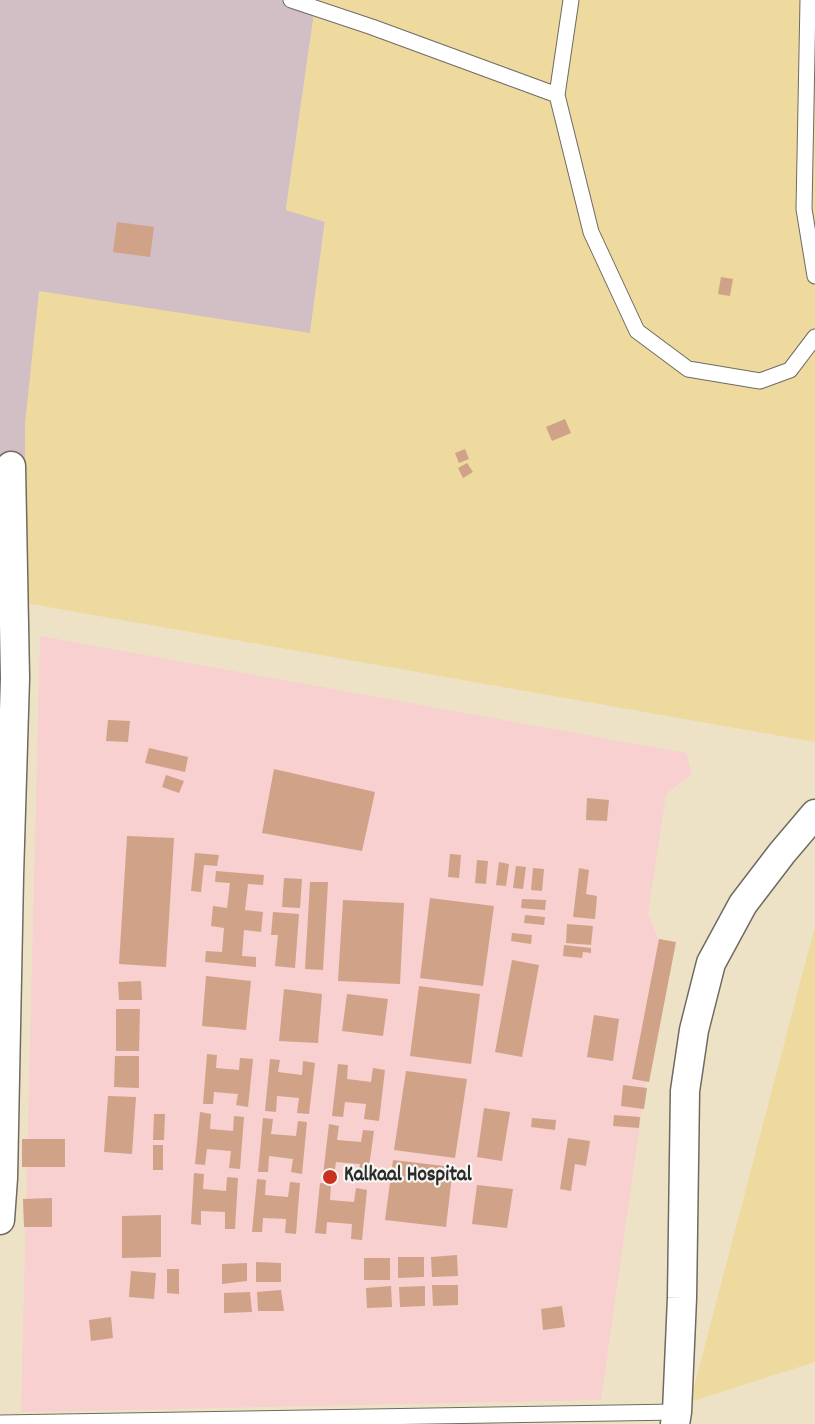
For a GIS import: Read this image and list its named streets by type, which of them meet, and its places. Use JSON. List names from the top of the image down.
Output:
{
  "places": ["Kalkaal Hospital"]
}
